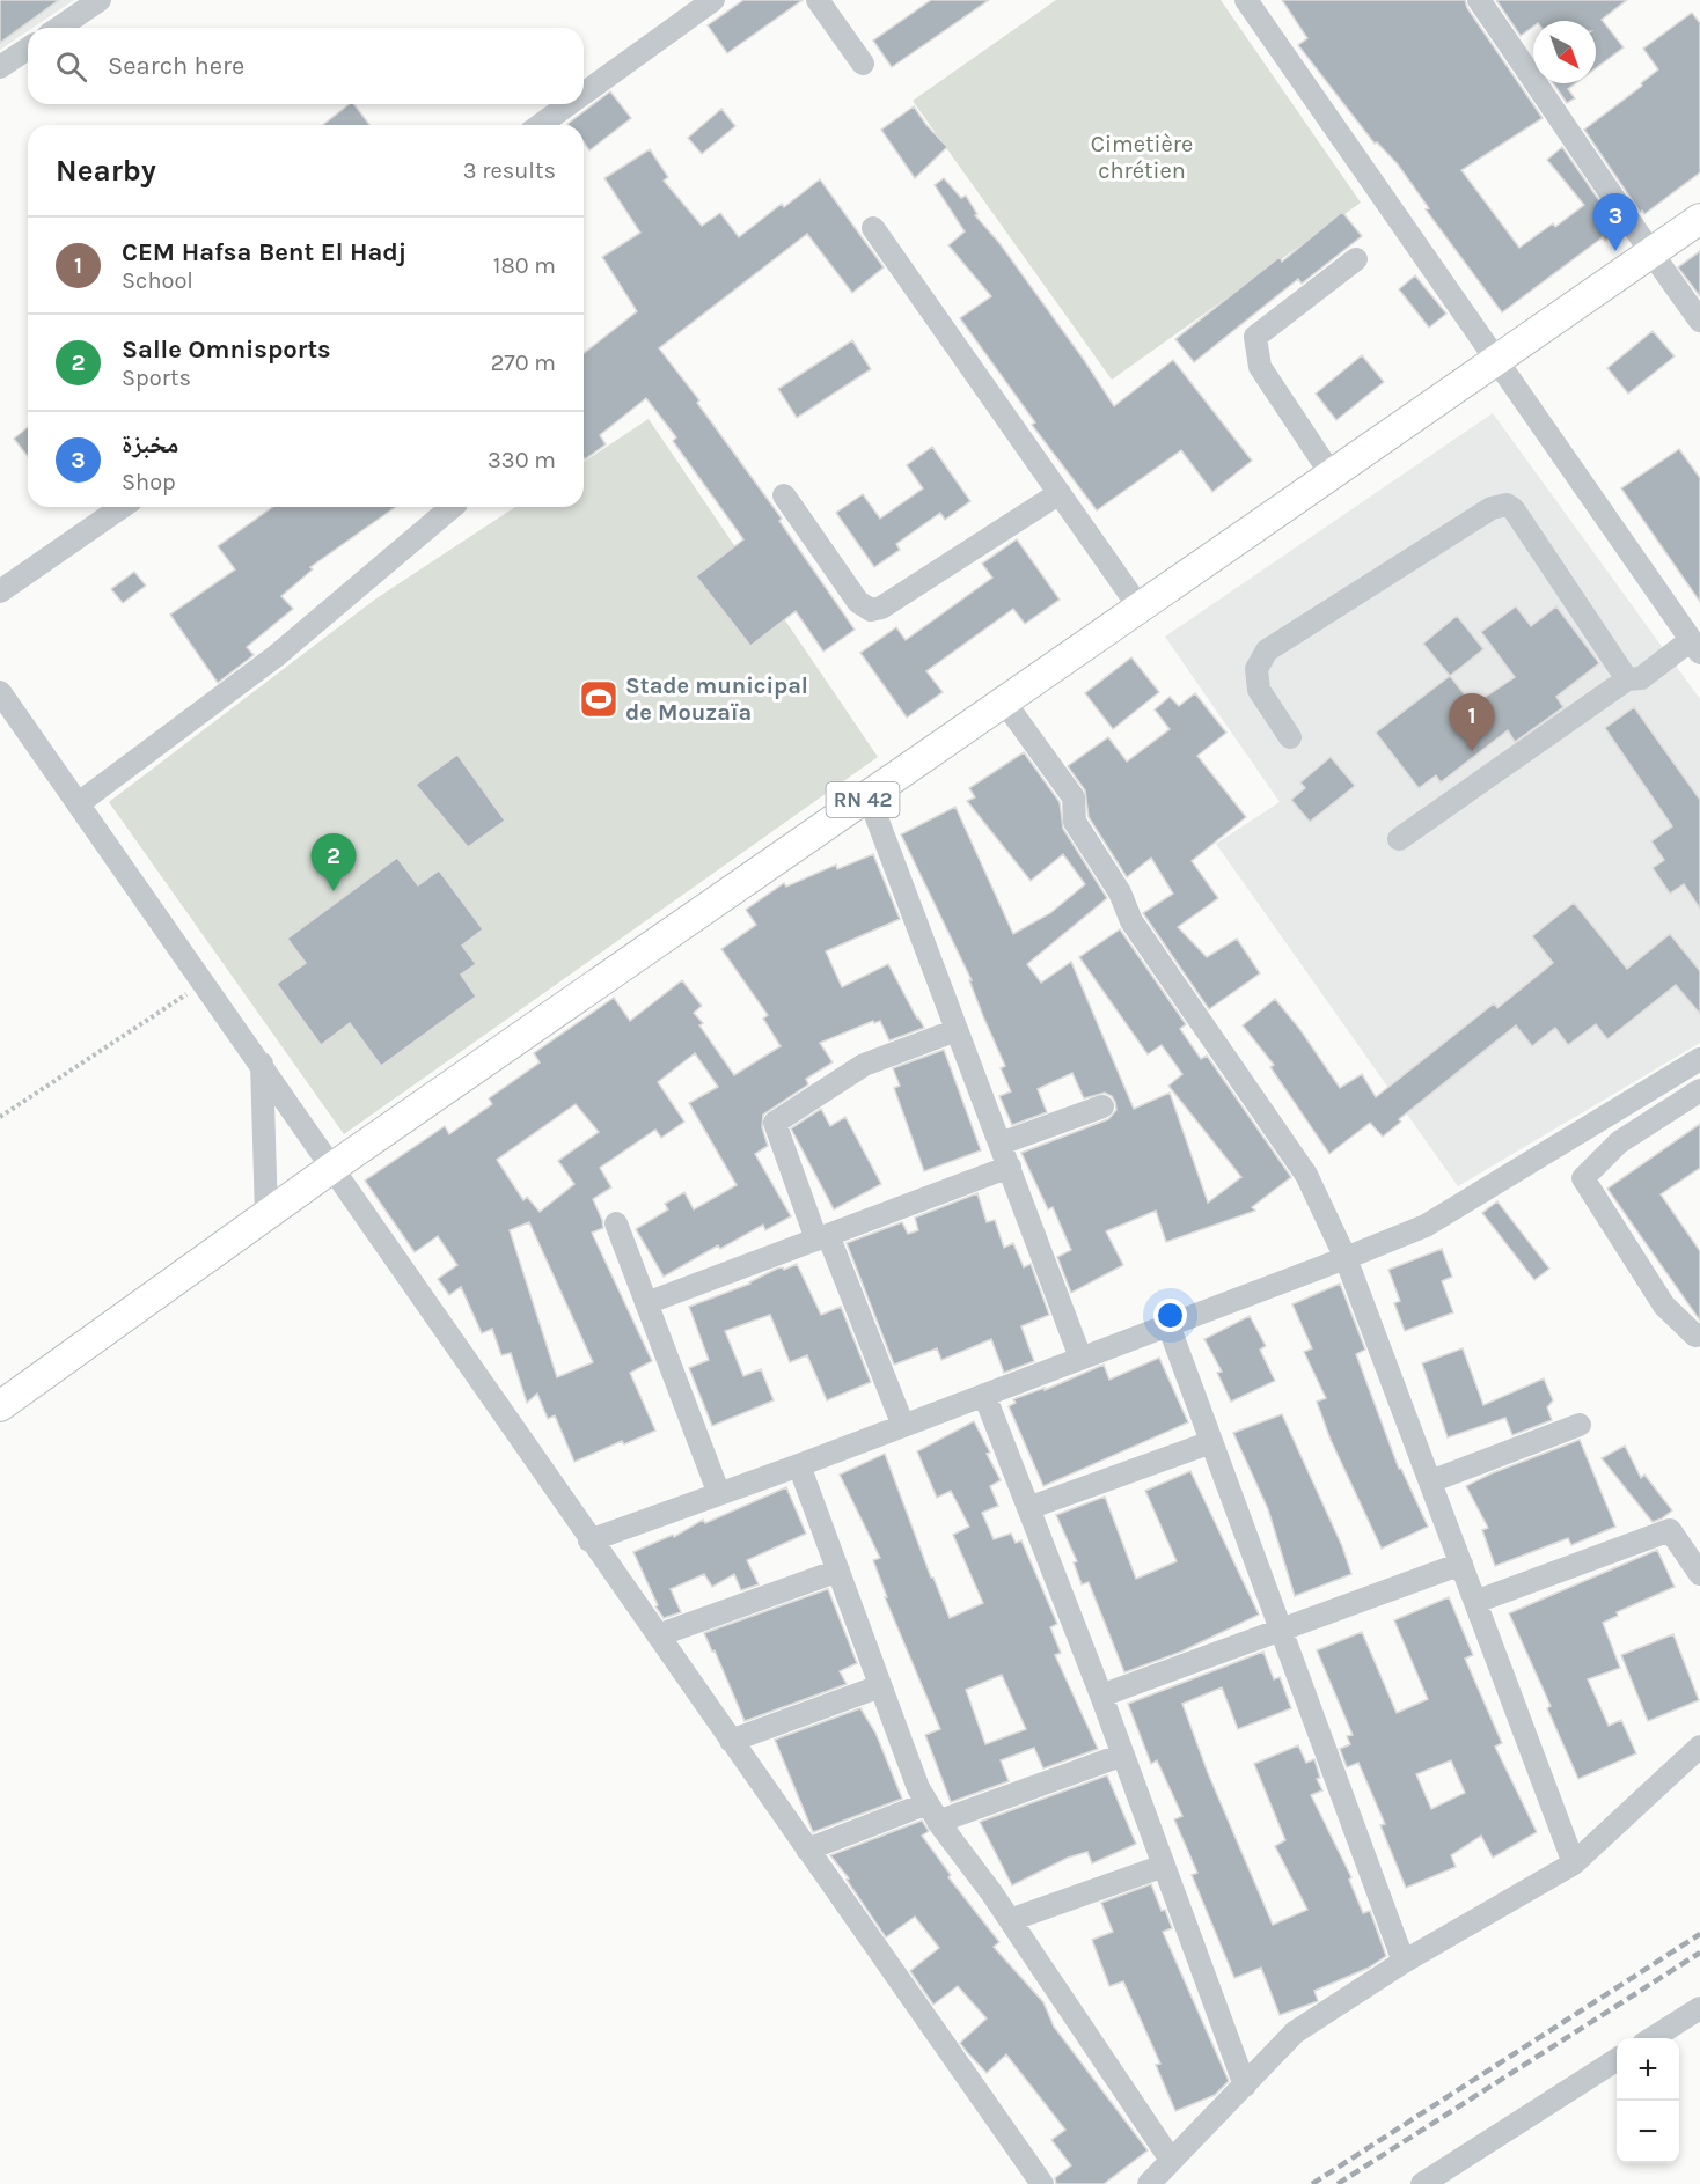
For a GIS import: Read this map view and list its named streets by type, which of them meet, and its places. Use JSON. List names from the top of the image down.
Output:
{
  "streets": {
    "main road": ["RN 42"]
  },
  "parks": ["Cimetière chrétien"],
  "places": {
    "sports": ["Stade municipal de Mouzaïa"]
  },
  "north": "bottom right",
  "page": {
    "search": "Search here",
    "heading": ["Nearby", "3 results"],
    "pins": ["3", "1", "2"],
    "list": [
      {
        "mark": "1",
        "name": "CEM Hafsa Bent El Hadj",
        "note": "School",
        "value": "180 m"
      },
      {
        "mark": "2",
        "name": "Salle Omnisports",
        "note": "Sports",
        "value": "270 m"
      },
      {
        "mark": "3",
        "name": "مخبزة",
        "note": "Shop",
        "value": "330 m"
      }
    ],
    "map_buttons": ["+", "−"]
  }
}
